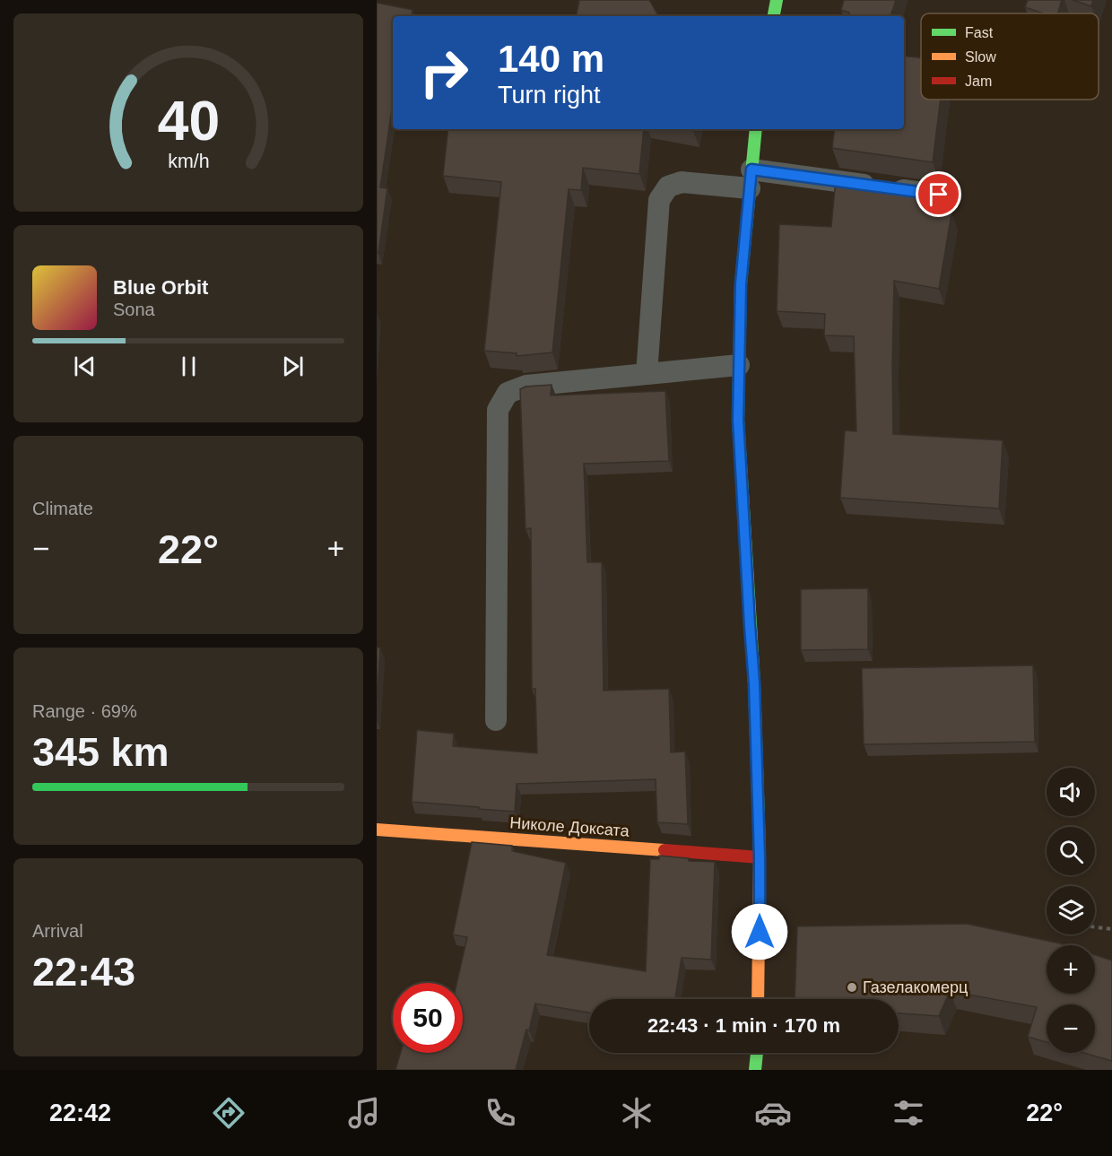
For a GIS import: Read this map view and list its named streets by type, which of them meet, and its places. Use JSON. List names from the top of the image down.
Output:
{
  "streets": {
    "main road": ["Николе Доксата"]
  },
  "places": ["Газелакомерц"],
  "legend": ["Fast", "Slow", "Jam"],
  "page": {
    "turn": ["140 m", "Turn right"],
    "song": ["Blue Orbit", "Sona"],
    "tile": [
      "Climate",
      ["Range · 69%", "345 km"],
      ["Arrival", "22:43"]
    ],
    "heat": ["−", "22°", "+"],
    "map_buttons": ["+", "−"],
    "limit": "50",
    "trip": "22:43 · 1 min · 170 m",
    "tabs": ["22:42", "22°"],
    "gauge": ["40", "km/h"]
  }
}
